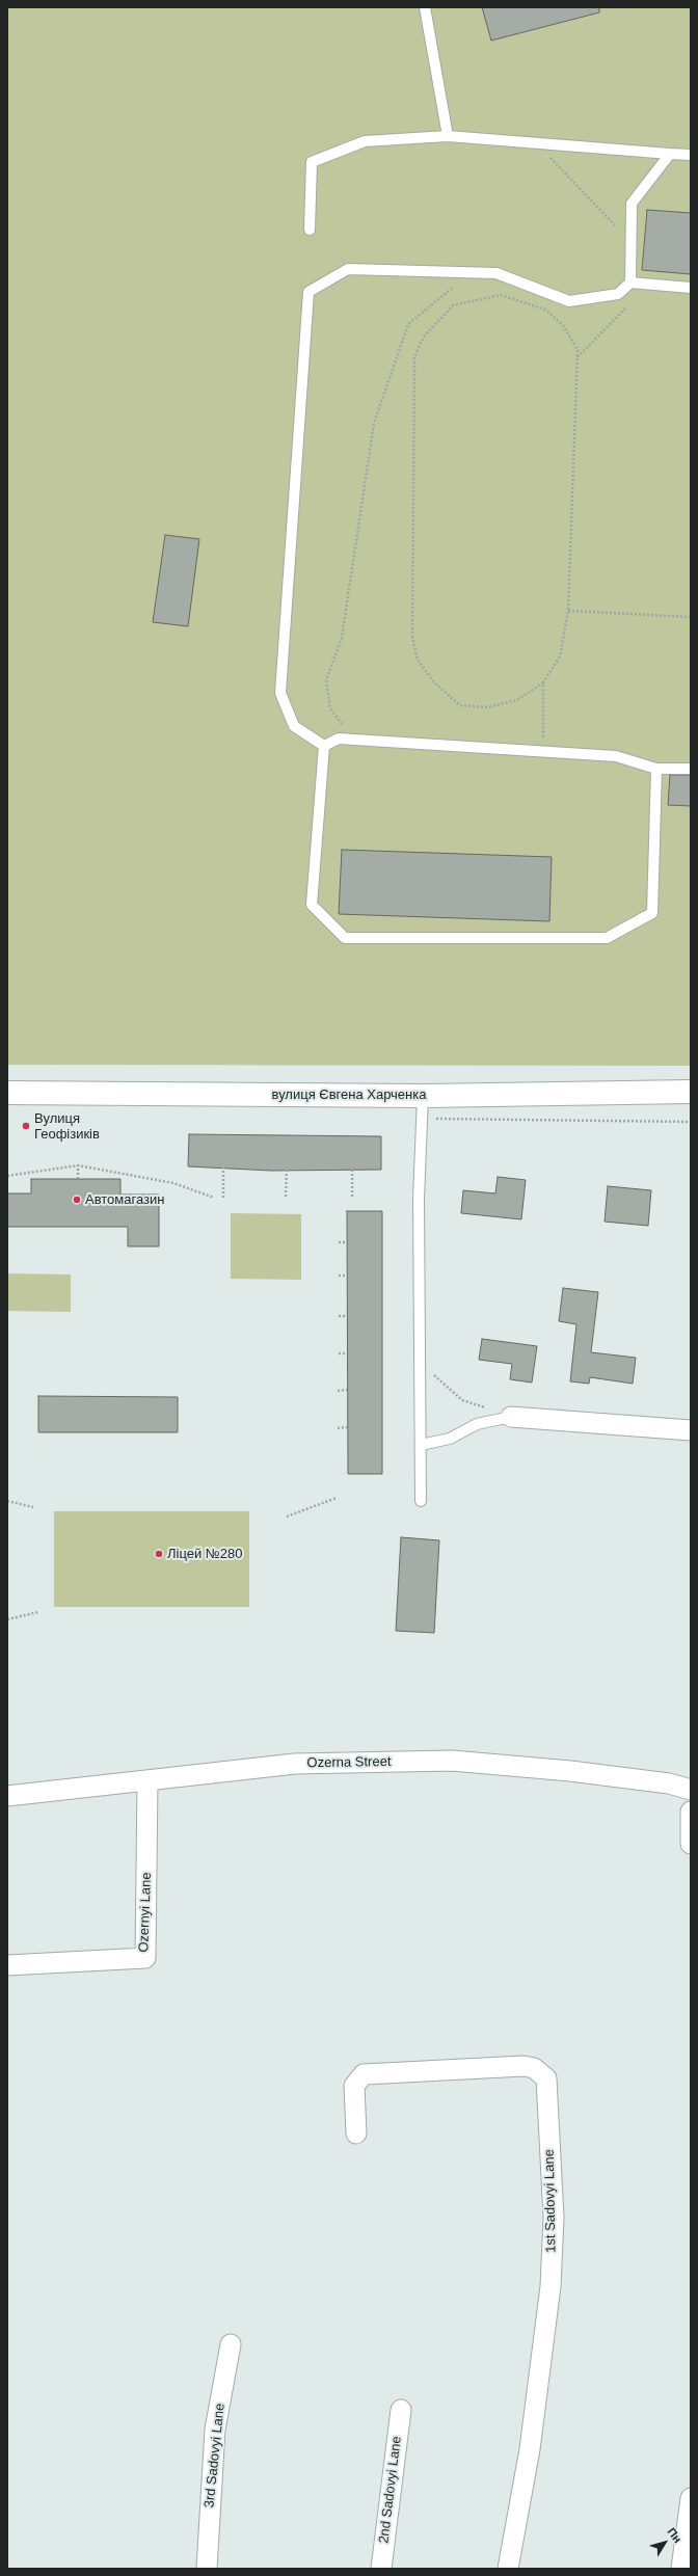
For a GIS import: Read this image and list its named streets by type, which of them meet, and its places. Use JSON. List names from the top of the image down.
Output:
{
  "streets": {
    "main road": ["вулиця Євгена Харченка"],
    "street": [
      "Ozerna Street",
      "Ozernyi Lane",
      "1st Sadovyi Lane",
      "3rd Sadovyi Lane",
      "2nd Sadovyi Lane"
    ]
  },
  "crossings": [
    ["Ozerna Street", "Ozernyi Lane"]
  ],
  "places": ["Вулиця Геофізиків", "Автомагазин", "Ліцей №280"],
  "north": "top right"
}
